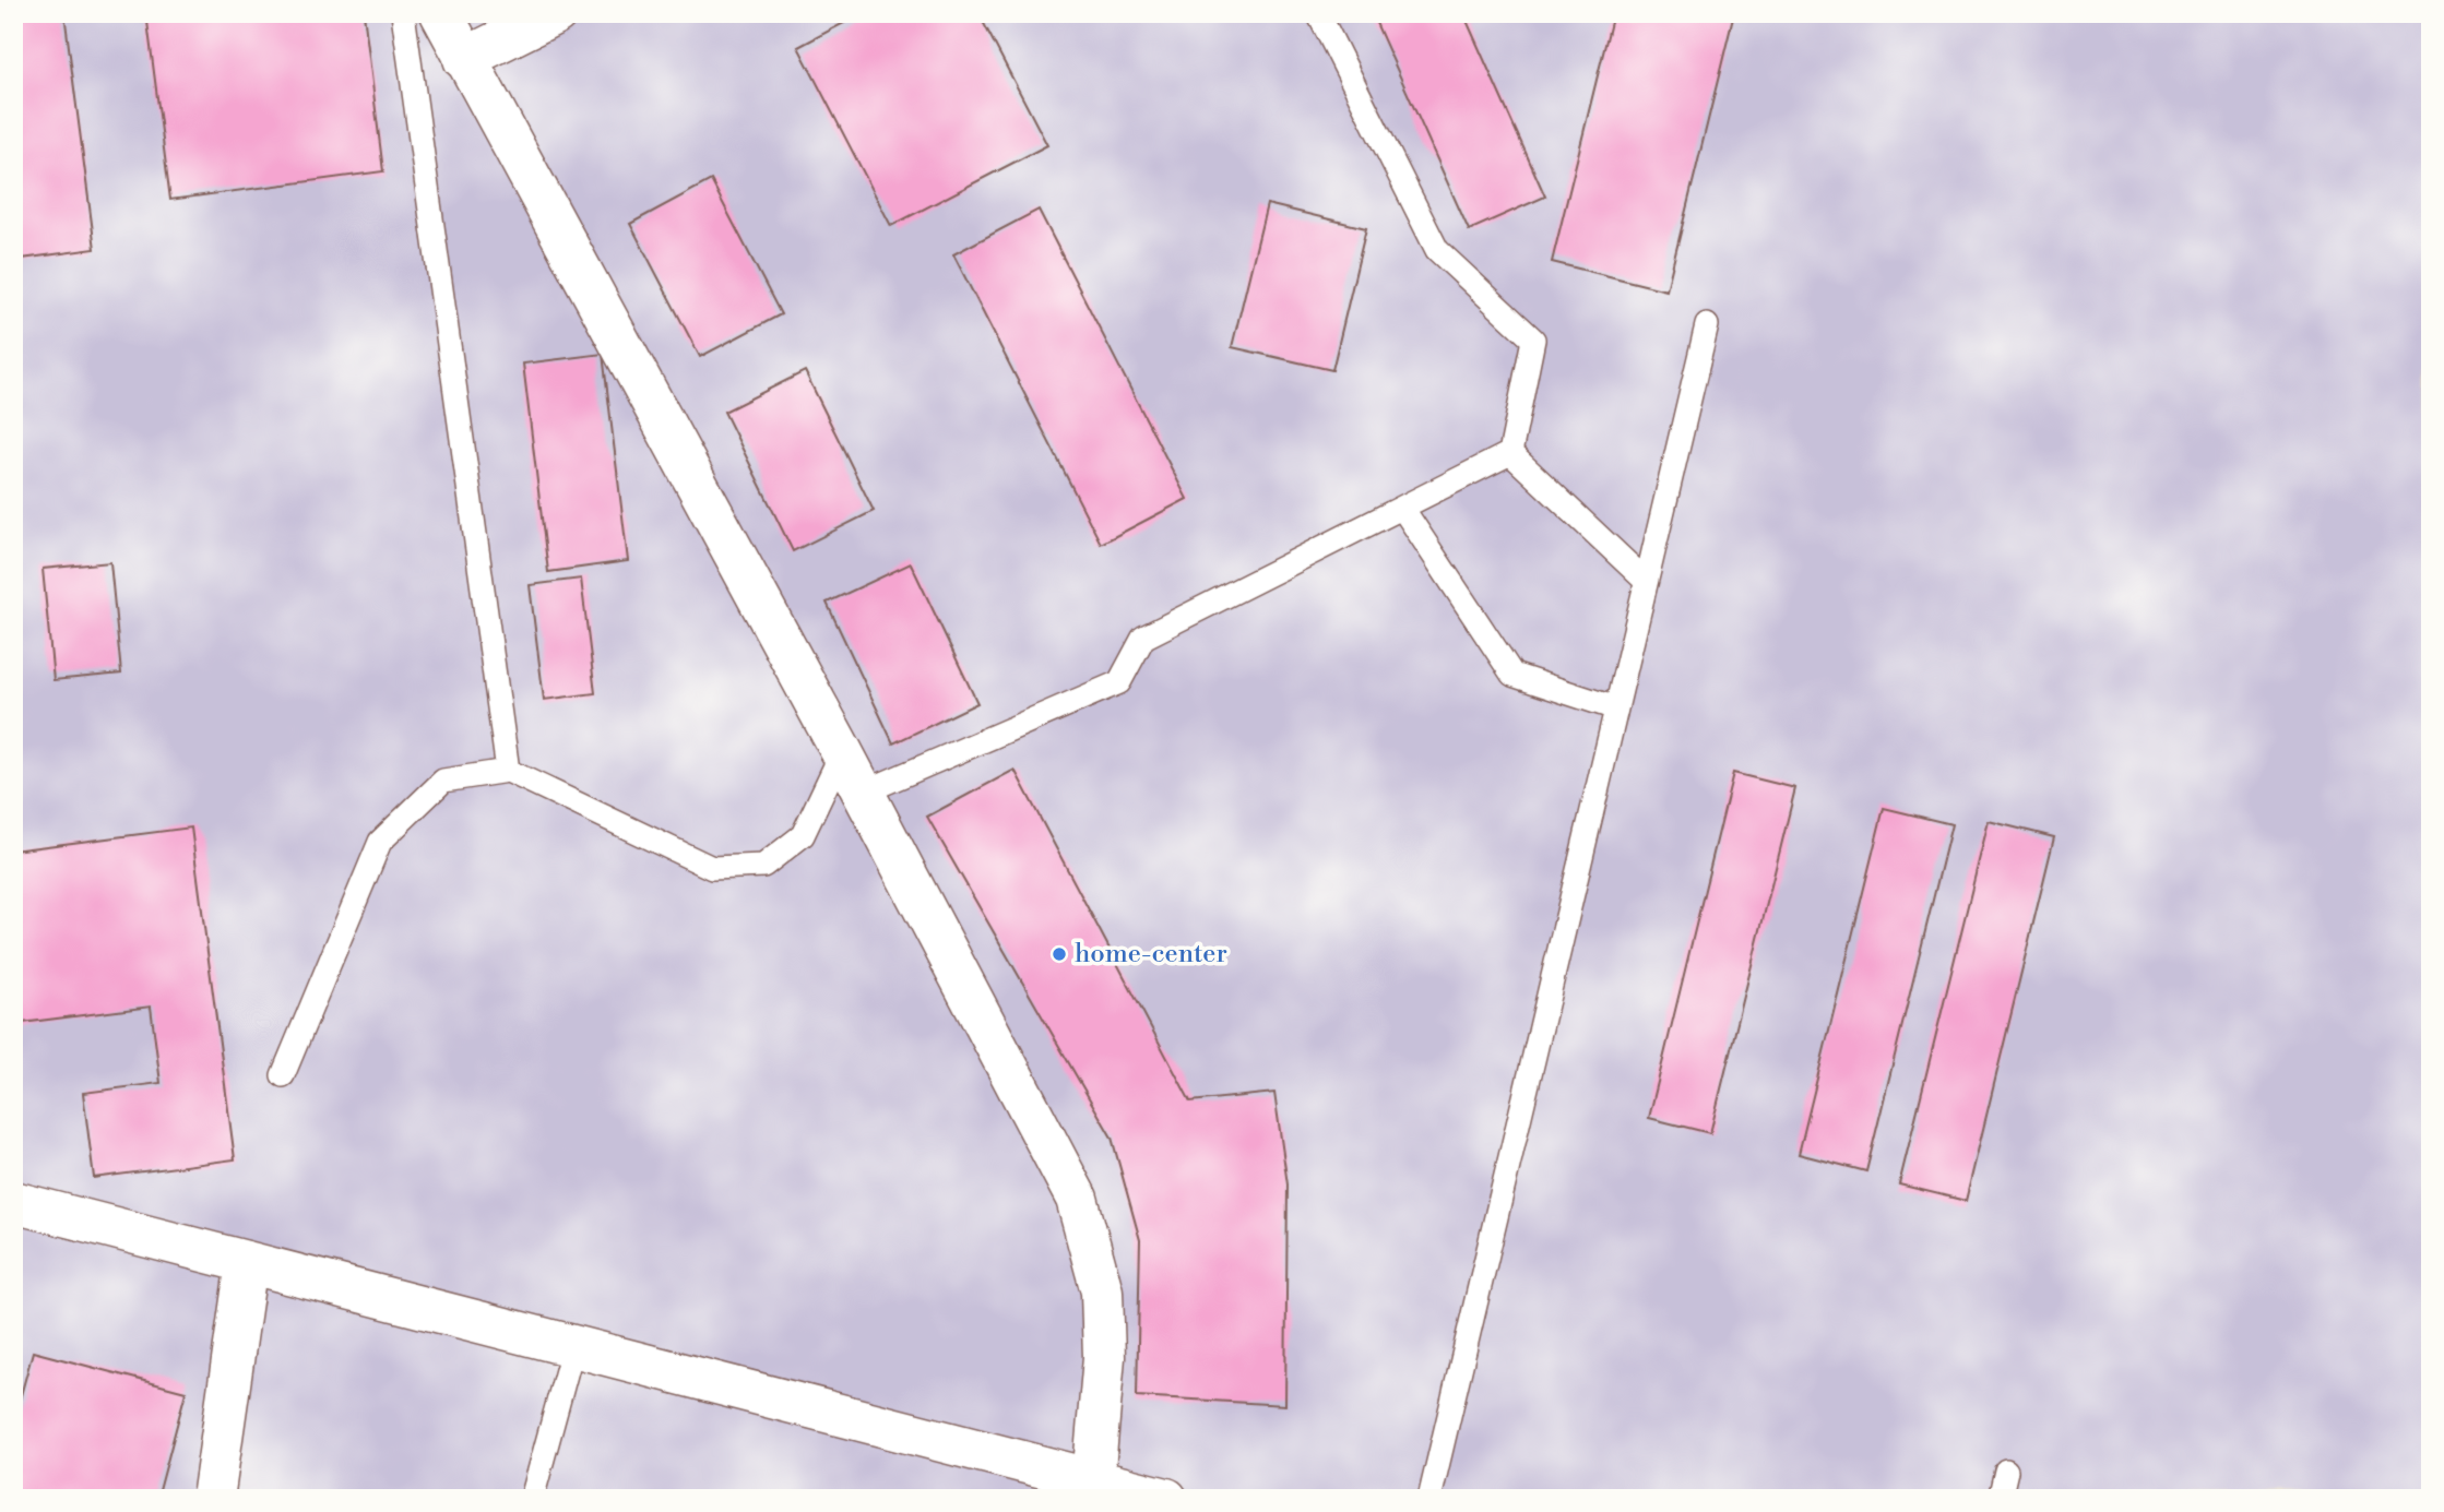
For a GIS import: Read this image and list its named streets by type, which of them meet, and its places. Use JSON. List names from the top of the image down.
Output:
{
  "places": ["home-center"]
}
